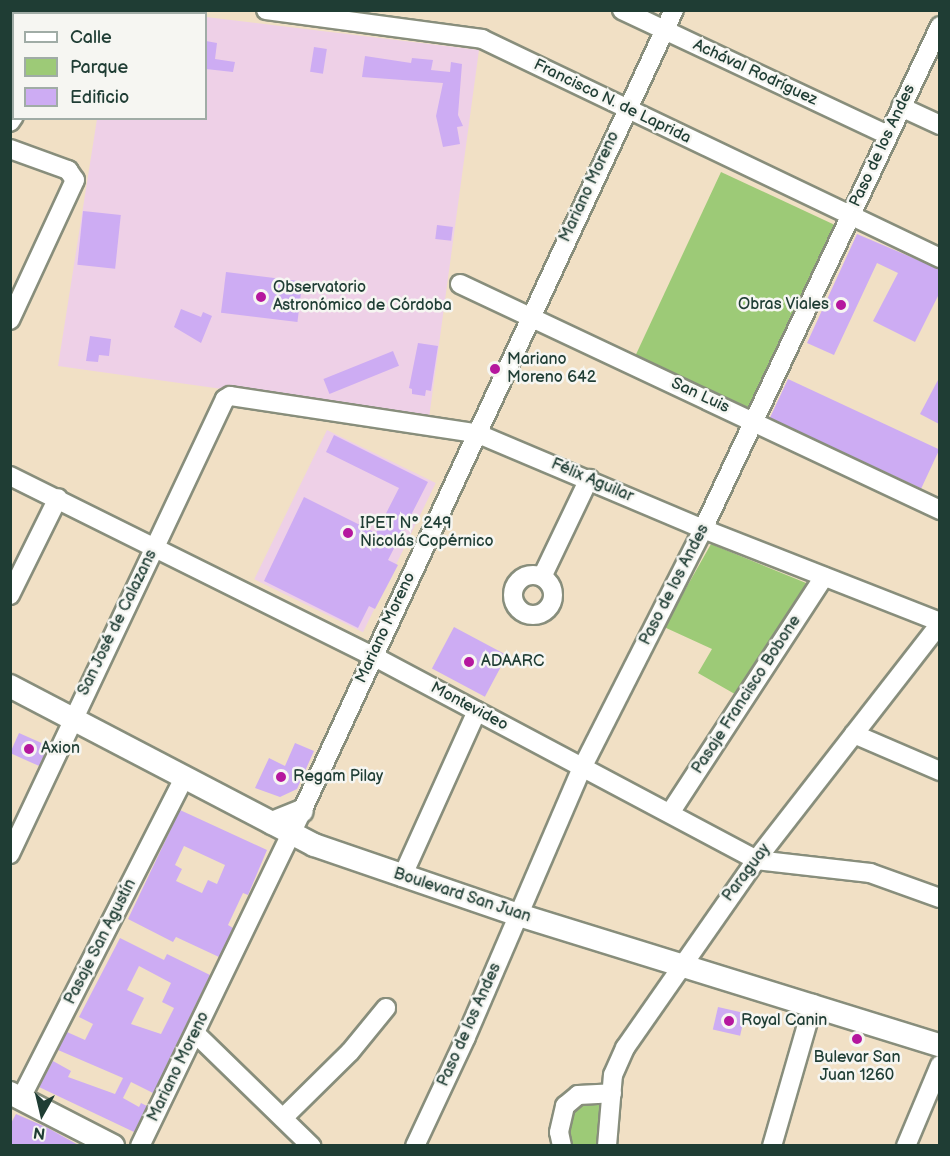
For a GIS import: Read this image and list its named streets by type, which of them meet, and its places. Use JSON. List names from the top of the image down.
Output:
{
  "streets": {
    "main road": ["Boulevard San Juan"],
    "street": [
      "Achával Rodríguez",
      "Francisco N. de Laprida",
      "Paso de los Andes",
      "Mariano Moreno",
      "San Luis",
      "Félix Aguilar",
      "San José de Calazans",
      "Pasaje Francisco Bobone",
      "Montevideo",
      "Paraguay",
      "Pasaje San Agustín"
    ]
  },
  "crossings": [
    ["Achával Rodríguez", "Paso de los Andes"],
    ["Achával Rodríguez", "Mariano Moreno"],
    ["Francisco N. de Laprida", "Paso de los Andes"],
    ["Francisco N. de Laprida", "Mariano Moreno"],
    ["Paso de los Andes", "San Luis"],
    ["Paso de los Andes", "Félix Aguilar"],
    ["Paso de los Andes", "Montevideo"],
    ["Paso de los Andes", "Boulevard San Juan"],
    ["Mariano Moreno", "San Luis"],
    ["Mariano Moreno", "Félix Aguilar"],
    ["Mariano Moreno", "Montevideo"],
    ["Mariano Moreno", "Boulevard San Juan"],
    ["Félix Aguilar", "San José de Calazans"],
    ["Félix Aguilar", "Pasaje Francisco Bobone"],
    ["Félix Aguilar", "Paraguay"],
    ["San José de Calazans", "Montevideo"],
    ["San José de Calazans", "Boulevard San Juan"],
    ["Pasaje Francisco Bobone", "Montevideo"],
    ["Montevideo", "Paraguay"],
    ["Paraguay", "Boulevard San Juan"],
    ["Boulevard San Juan", "Pasaje San Agustín"]
  ],
  "places": [
    "Observatorio Astronómico de Córdoba",
    "Obras Viales",
    "Mariano Moreno 642",
    "IPET N° 249 Nicolás Copérnico",
    "ADAARC",
    "Axion",
    "Regam Pilay",
    "Royal Canin",
    "Bulevar San Juan 1260"
  ],
  "legend": ["Calle", "Parque", "Edificio"],
  "north": "bottom"
}
